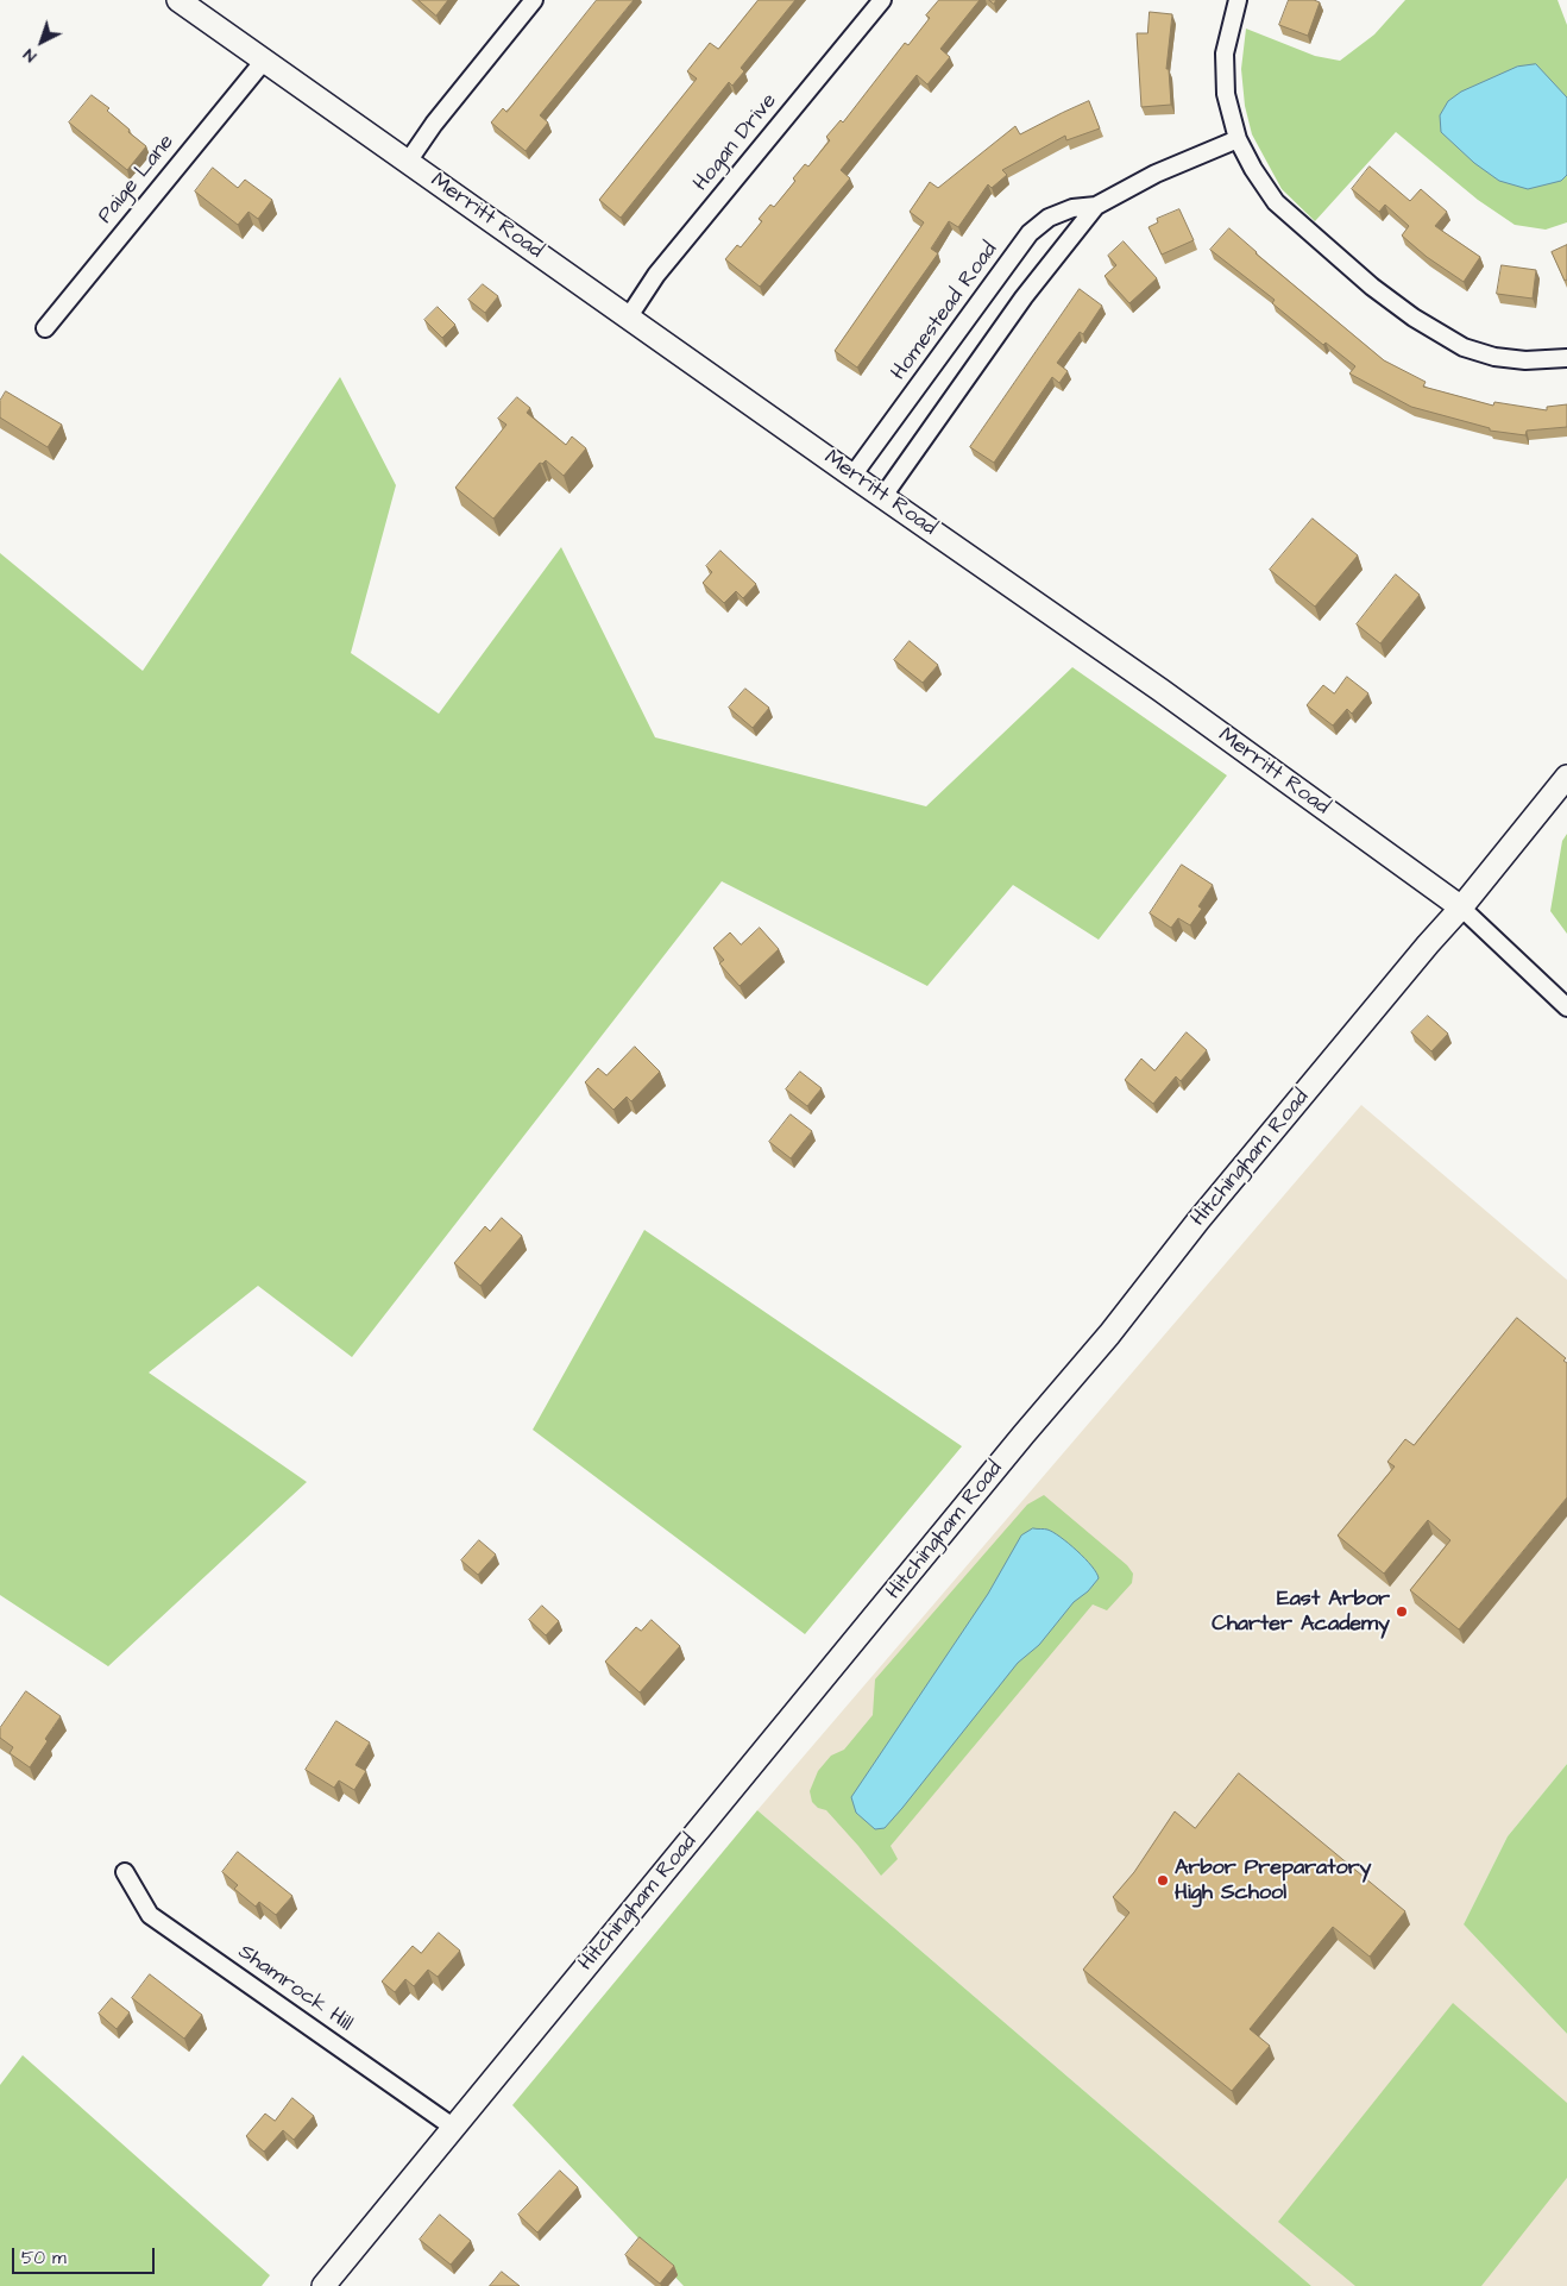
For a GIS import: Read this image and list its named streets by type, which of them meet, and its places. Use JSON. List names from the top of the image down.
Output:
{
  "streets": {
    "street": [
      "Hogan Drive",
      "Paige Lane",
      "Merritt Road",
      "Homestead Road",
      "Hitchingham Road",
      "Shamrock Hill"
    ]
  },
  "crossings": [
    ["Hogan Drive", "Merritt Road"],
    ["Paige Lane", "Merritt Road"],
    ["Merritt Road", "Homestead Road"],
    ["Merritt Road", "Hitchingham Road"],
    ["Hitchingham Road", "Shamrock Hill"]
  ],
  "places": ["East Arbor Charter Academy", "Arbor Preparatory High School"],
  "scale_bar": "50 m",
  "north": "bottom left"
}
